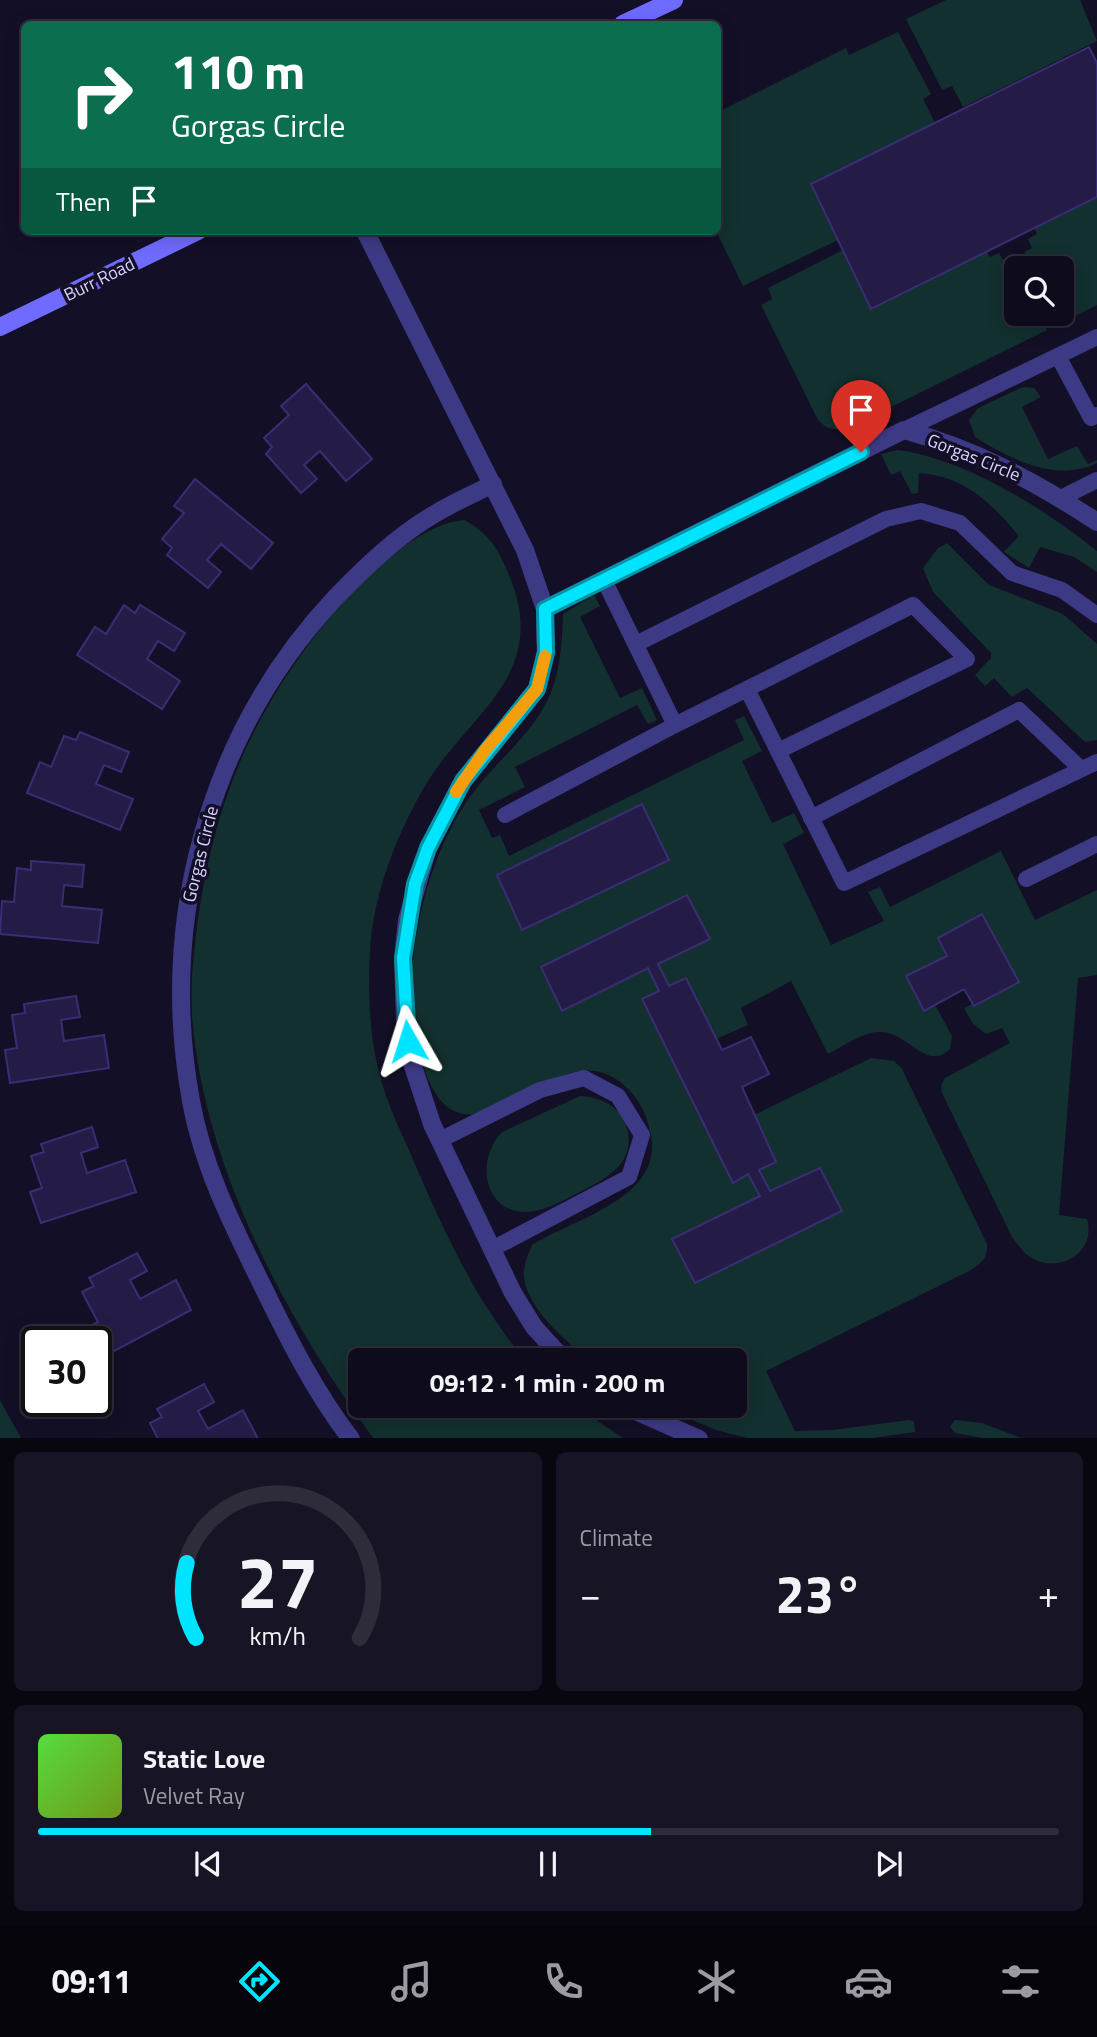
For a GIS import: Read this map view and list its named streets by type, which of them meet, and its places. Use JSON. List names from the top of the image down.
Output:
{
  "streets": {
    "street": ["Burr Road", "Gorgas Circle"]
  },
  "page": {
    "turn": ["110 m", "Gorgas Circle"],
    "then": "Then",
    "limit": "30",
    "trip": "09:12 · 1 min · 200 m",
    "tile": "Climate",
    "heat": ["−", "23°", "+"],
    "song": ["Static Love", "Velvet Ray"],
    "tabs": "09:11",
    "gauge": ["27", "km/h"]
  }
}
